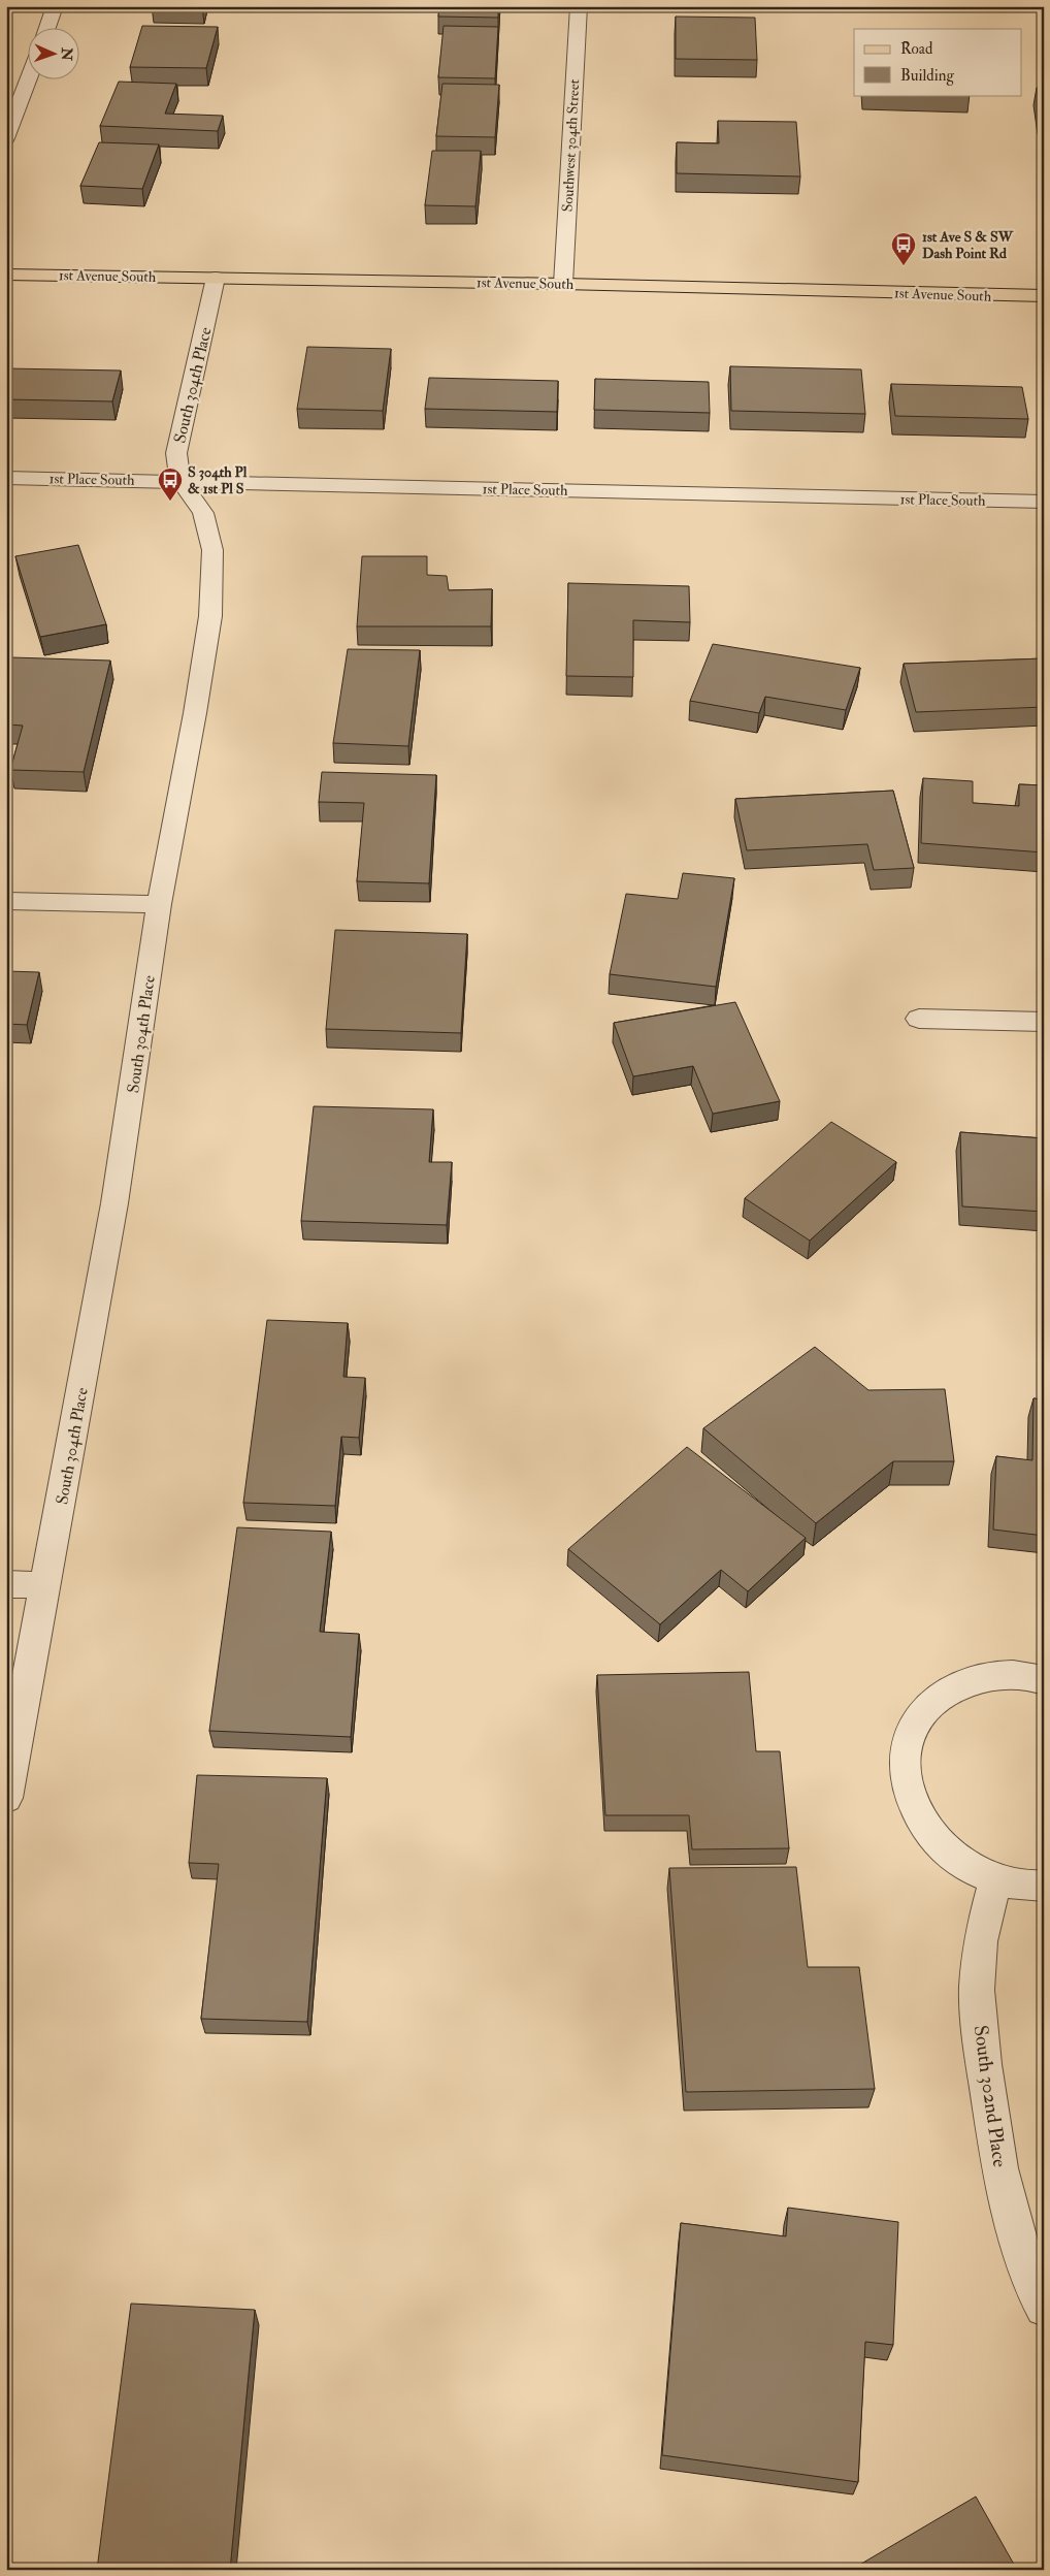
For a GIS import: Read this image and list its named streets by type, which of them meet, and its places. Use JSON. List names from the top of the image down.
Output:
{
  "streets": {
    "main road": ["1st Avenue South"],
    "street": [
      "Southwest 304th Street",
      "South 304th Place",
      "1st Place South",
      "South 302nd Place"
    ]
  },
  "crossings": [
    ["Southwest 304th Street", "1st Avenue South"],
    ["1st Avenue South", "South 304th Place"],
    ["South 304th Place", "1st Place South"]
  ],
  "places": {
    "bus stop": ["1st Ave S & SW Dash Point Rd", "S 304th Pl & 1st Pl S"]
  },
  "legend": ["Road", "Building"],
  "north": "right"
}
